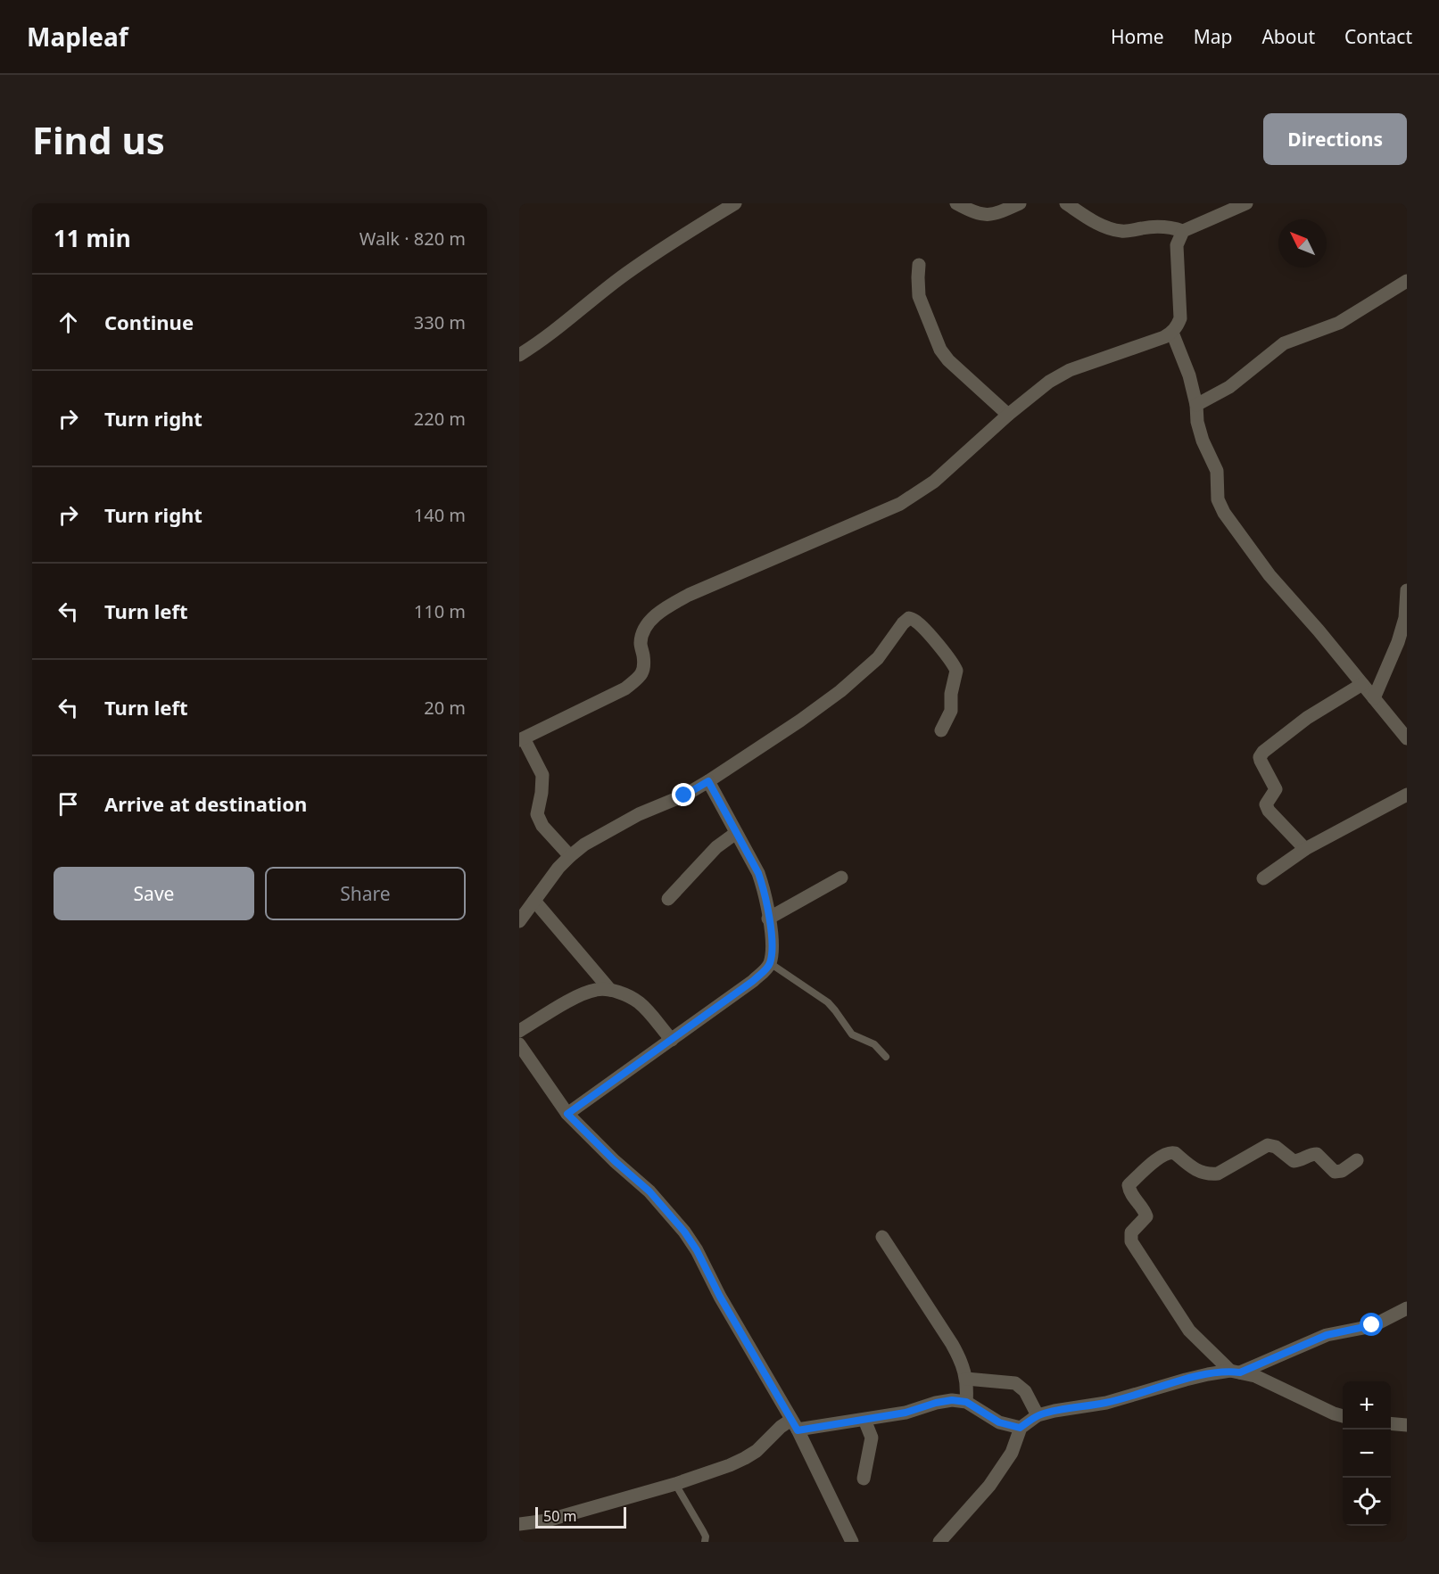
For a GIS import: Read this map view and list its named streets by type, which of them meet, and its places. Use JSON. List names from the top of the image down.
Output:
{
  "scale_bar": "50 m",
  "north": "top left",
  "page": {
    "header": "Mapleaf",
    "nav": [
      "Home",
      "Map",
      "About",
      "Contact"
    ],
    "buttons": [
      "Directions",
      ["Save", "Share"]
    ],
    "title": "Find us",
    "heading": ["11 min", "Walk · 820 m"],
    "list": [
      ["Continue", "330 m"],
      ["Turn right", "220 m"],
      ["Turn right", "140 m"],
      ["Turn left", "110 m"],
      ["Turn left", "20 m"],
      "Arrive at destination"
    ],
    "map_buttons": ["+", "−"],
    "scale": "50 m"
  }
}
